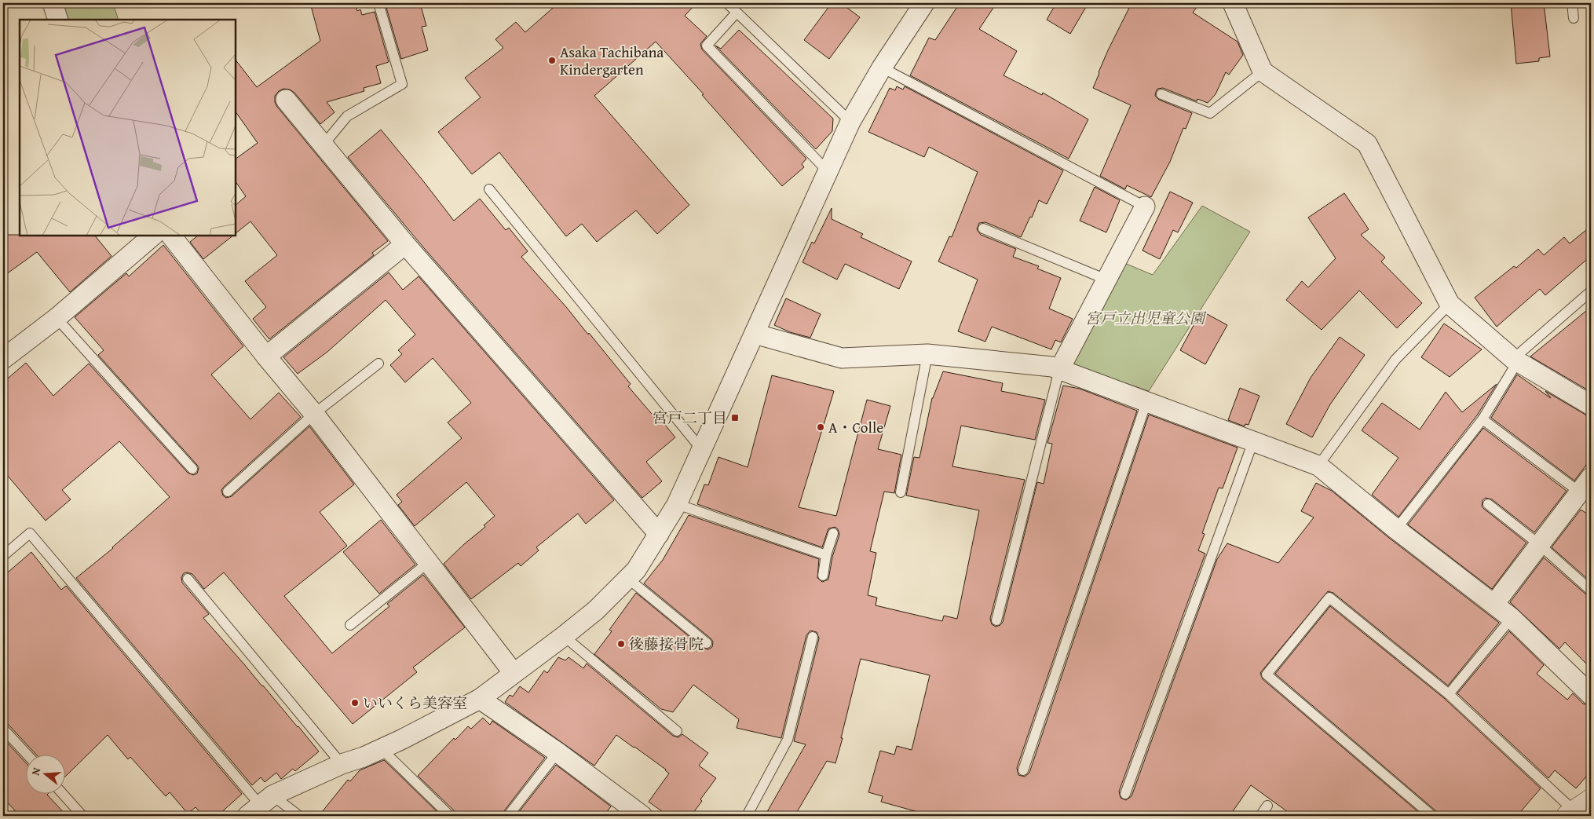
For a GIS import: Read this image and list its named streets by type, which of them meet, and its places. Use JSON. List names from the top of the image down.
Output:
{
  "parks": ["宮戸立出児童公園"],
  "places": {
    "other": [
      "Asaka Tachibana Kindergarten",
      "A・Colle",
      "後藤接骨院",
      "いいくら美容室"
    ],
    "transit": ["宮戸二丁目"]
  },
  "north": "left"
}
